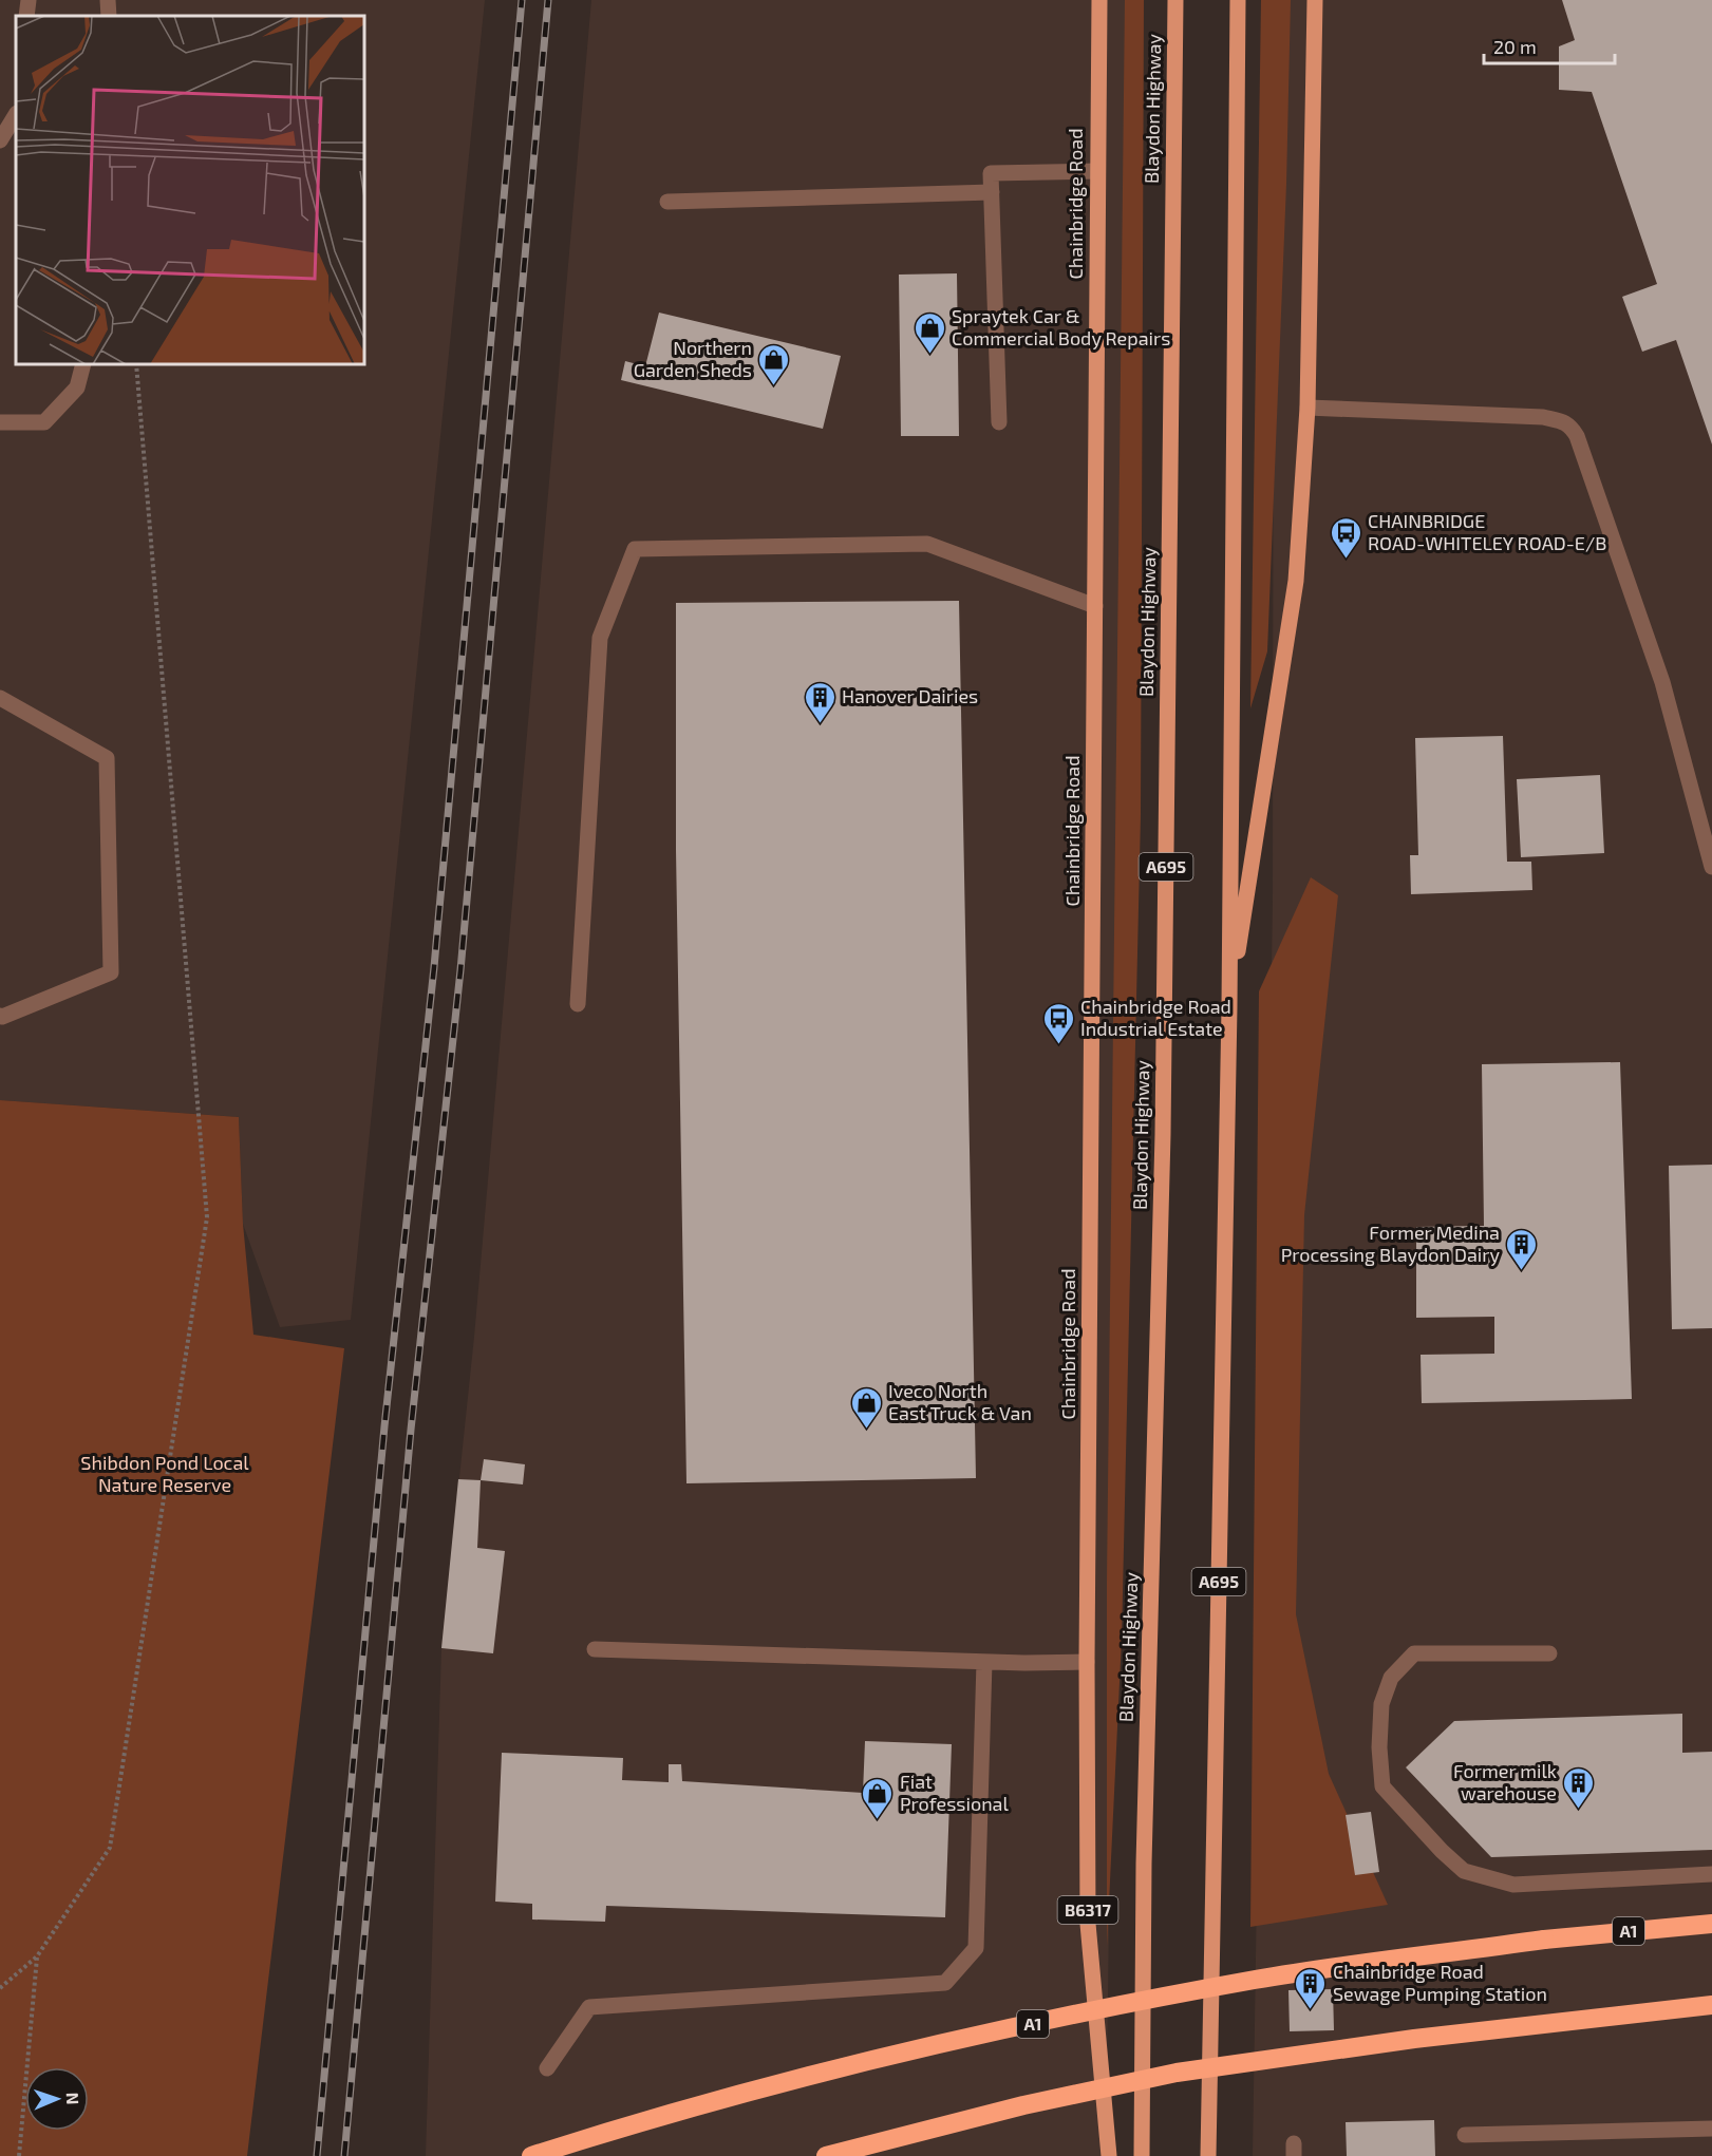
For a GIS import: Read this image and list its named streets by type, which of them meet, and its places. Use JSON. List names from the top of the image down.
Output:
{
  "streets": {
    "highway": ["A1"],
    "main road": [
      "Blaydon Highway",
      "Chainbridge Road",
      "A695",
      "B6317"
    ]
  },
  "crossings": [
    ["Chainbridge Road", "B6317"]
  ],
  "parks": ["Shibdon Pond Local Nature Reserve"],
  "places": {
    "shop": [
      "Spraytek Car & Commercial Body Repairs",
      "Northern Garden Sheds",
      "Iveco North East Truck & Van",
      "Fiat Professional"
    ],
    "bus stop": ["CHAINBRIDGE ROAD-WHITELEY ROAD-E/B", "Chainbridge Road Industrial Estate"],
    "building": [
      "Hanover Dairies",
      "Former Medina Processing Blaydon Dairy",
      "Former milk warehouse",
      "Chainbridge Road Sewage Pumping Station"
    ]
  },
  "scale_bar": "20 m",
  "north": "right"
}
